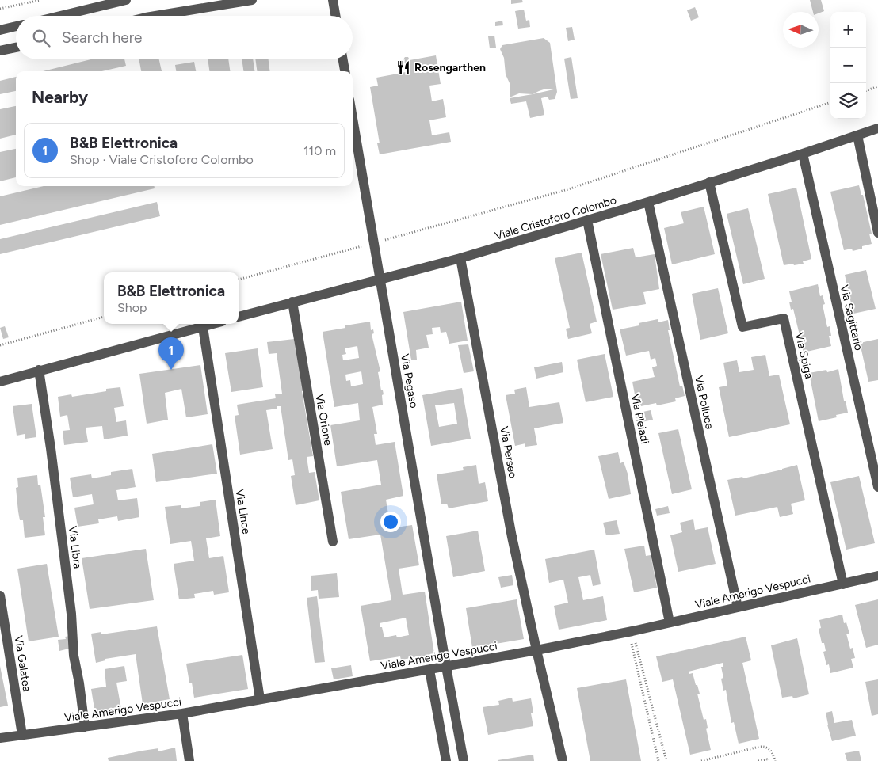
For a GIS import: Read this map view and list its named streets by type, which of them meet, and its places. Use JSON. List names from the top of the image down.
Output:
{
  "streets": {
    "street": [
      "Viale Cristoforo Colombo",
      "Via Sagittario",
      "Via Spiga",
      "Via Pegaso",
      "Via Polluce",
      "Via Pleiadi",
      "Via Orione",
      "Via Perseo",
      "Via Lince",
      "Via Libra",
      "Viale Amerigo Vespucci",
      "Via Galatea"
    ]
  },
  "crossings": [
    ["Viale Cristoforo Colombo", "Via Sagittario"],
    ["Viale Cristoforo Colombo", "Via Spiga"],
    ["Viale Cristoforo Colombo", "Via Pegaso"],
    ["Viale Cristoforo Colombo", "Via Polluce"],
    ["Viale Cristoforo Colombo", "Via Pleiadi"],
    ["Viale Cristoforo Colombo", "Via Orione"],
    ["Viale Cristoforo Colombo", "Via Perseo"],
    ["Via Spiga", "Viale Amerigo Vespucci"],
    ["Via Pegaso", "Viale Amerigo Vespucci"],
    ["Via Polluce", "Viale Amerigo Vespucci"],
    ["Via Pleiadi", "Viale Amerigo Vespucci"],
    ["Via Perseo", "Viale Amerigo Vespucci"],
    ["Via Lince", "Viale Amerigo Vespucci"],
    ["Via Libra", "Viale Amerigo Vespucci"],
    ["Viale Amerigo Vespucci", "Via Galatea"]
  ],
  "places": {
    "restaurant": ["Rosengarthen"]
  },
  "north": "left",
  "page": {
    "map_buttons": ["+", "−"],
    "search": "Search here",
    "heading": "Nearby",
    "list": [
      {
        "mark": "1",
        "name": "B&B Elettronica",
        "note": "Shop · Viale Cristoforo Colombo",
        "value": "110 m"
      }
    ],
    "popup": ["B&B Elettronica", "Shop"],
    "pins": "1"
  }
}
